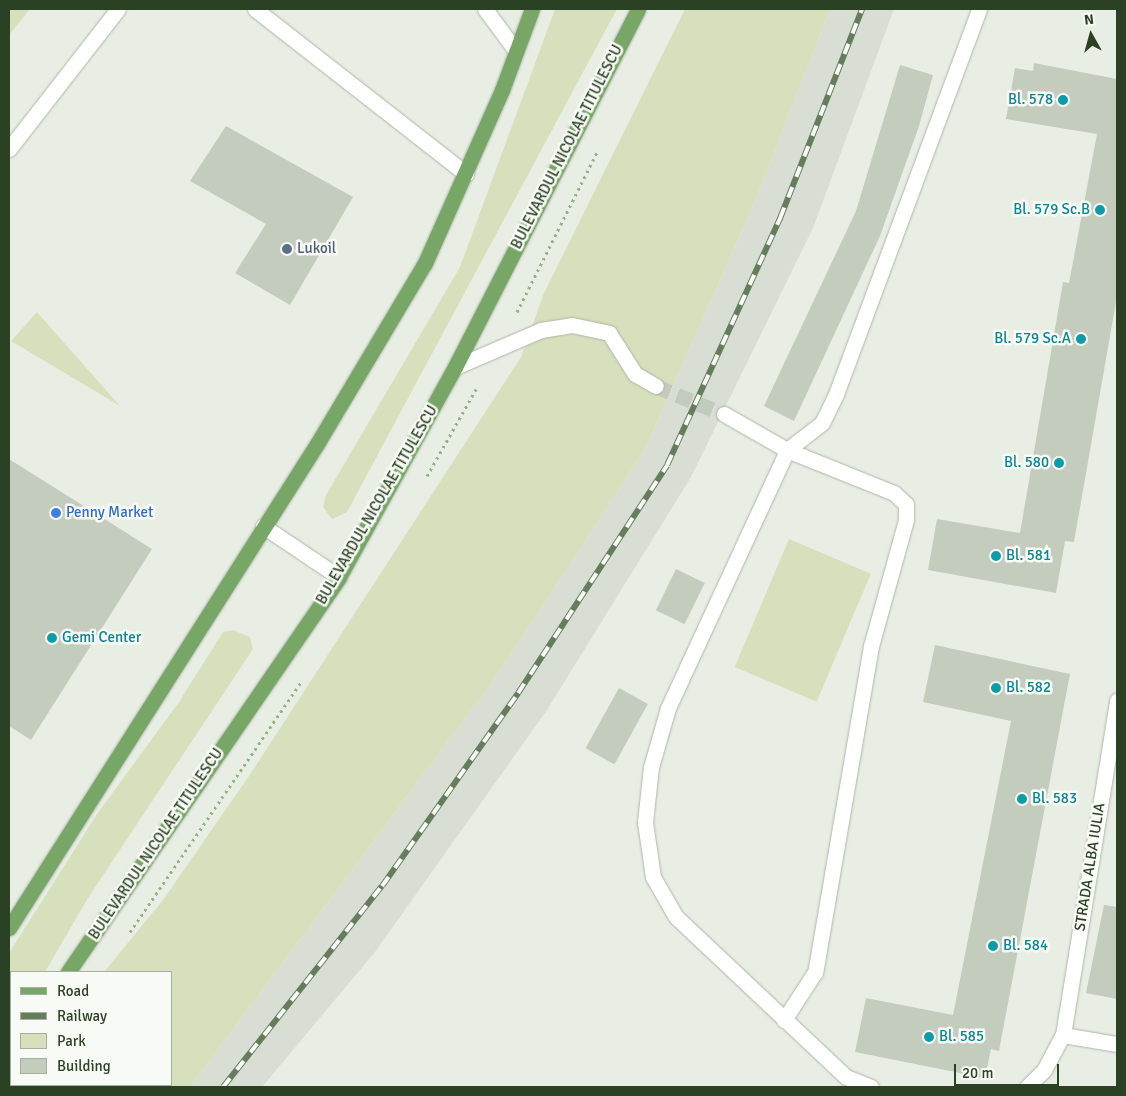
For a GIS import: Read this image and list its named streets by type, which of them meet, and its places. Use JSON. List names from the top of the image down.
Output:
{
  "streets": {
    "main road": ["BULEVARDUL NICOLAE TITULESCU"],
    "street": ["STRADA ALBA IULIA"]
  },
  "places": [
    "Bl. 578",
    "Bl. 579 Sc.B",
    "Lukoil",
    "Bl. 579 Sc.A",
    "Bl. 580",
    "Penny Market",
    "Bl. 581",
    "Gemi Center",
    "Bl. 582",
    "Bl. 583",
    "Bl. 584",
    "Bl. 585"
  ],
  "legend": [
    "Road",
    "Railway",
    "Park",
    "Building"
  ],
  "scale_bar": "20 m",
  "north": "top"
}
